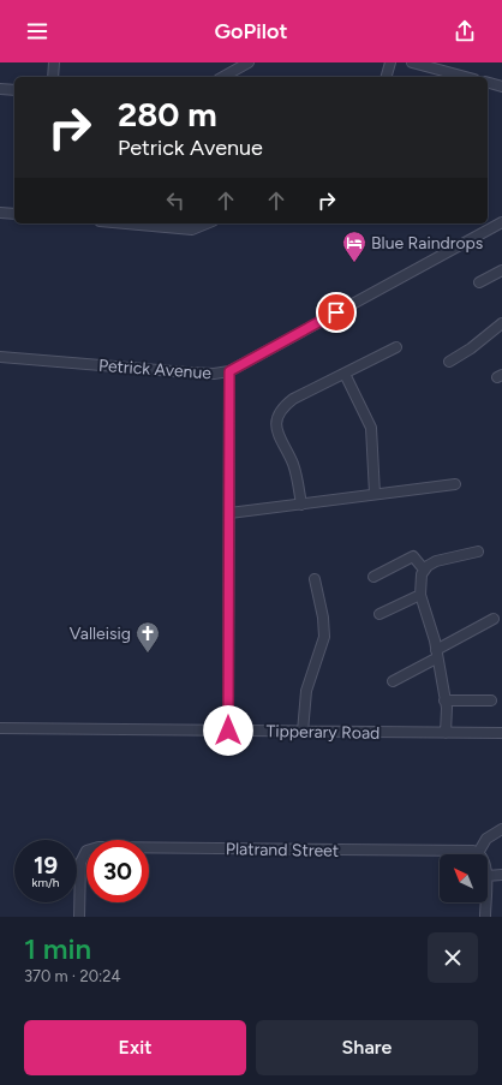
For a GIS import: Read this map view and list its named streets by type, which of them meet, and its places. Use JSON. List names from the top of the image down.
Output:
{
  "streets": {
    "street": ["Petrick Avenue", "Tipperary Road", "Platrand Street"]
  },
  "places": {
    "hotel": ["Blue Raindrops"],
    "church": ["Valleisig"]
  },
  "north": "top left",
  "page": {
    "header": "GoPilot",
    "turn": ["280 m", "Petrick Avenue"],
    "speed": "19 km/h",
    "limit": "30",
    "heading": ["1 min", "370 m · 20:24"],
    "buttons": ["Exit", "Share"]
  }
}
